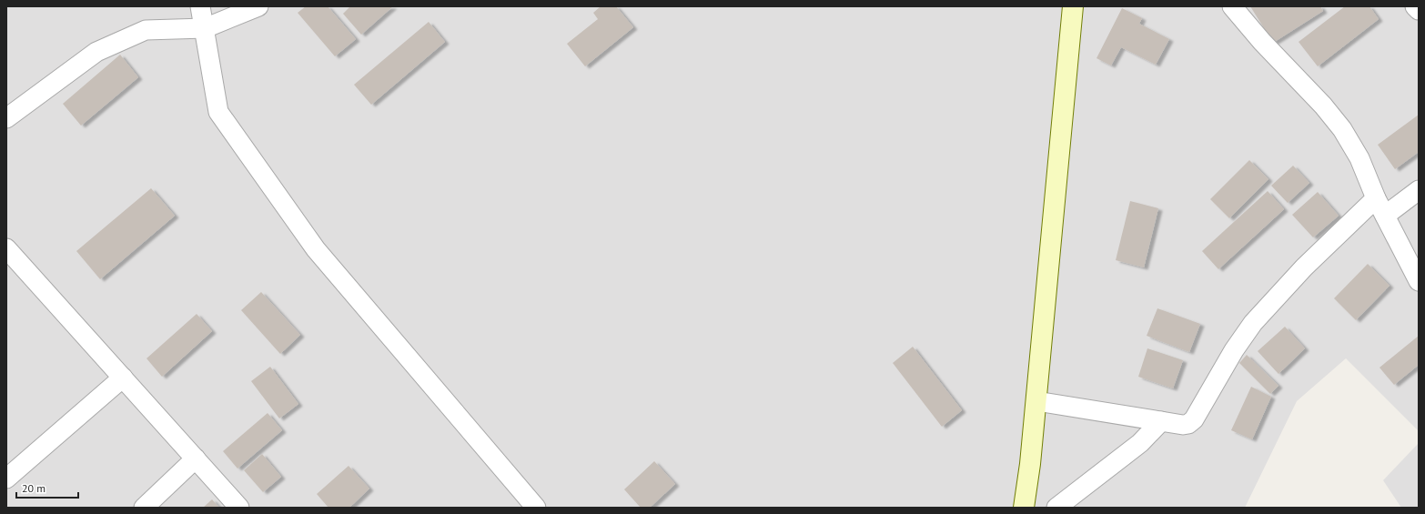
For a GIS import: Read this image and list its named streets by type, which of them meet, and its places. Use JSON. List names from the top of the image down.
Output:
{
  "scale_bar": "20 m"
}
